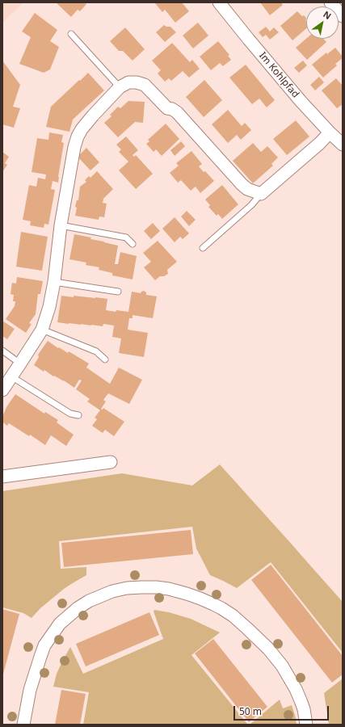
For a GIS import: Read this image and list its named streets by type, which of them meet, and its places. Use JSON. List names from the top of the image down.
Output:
{
  "streets": {
    "street": ["Im Kohlpfad"]
  },
  "scale_bar": "50 m",
  "north": "top right"
}
